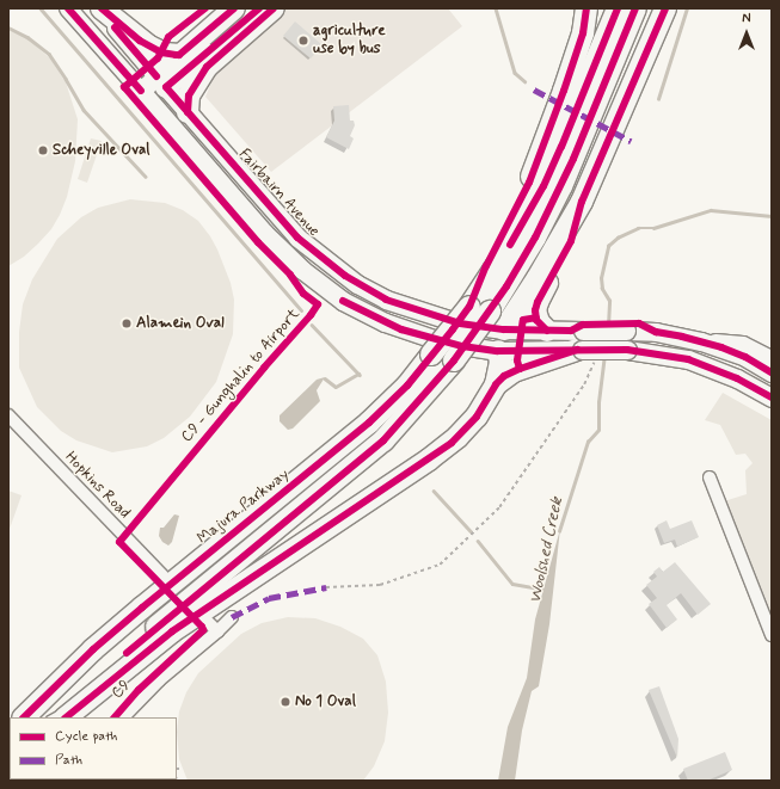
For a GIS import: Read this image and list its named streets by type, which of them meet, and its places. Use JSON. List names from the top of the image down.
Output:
{
  "streets": {
    "highway": ["Majura Parkway"],
    "main road": ["Fairbairn Avenue"],
    "street": ["Hopkins Road"],
    "cycle path": ["C9 - Gunghalin to Airport", "C9"]
  },
  "crossings": [
    ["Fairbairn Avenue", "Majura Parkway"]
  ],
  "water": ["Woolshed Creek"],
  "places": [
    "agriculture use by bus",
    "Scheyville Oval",
    "Alamein Oval",
    "No 1 Oval"
  ],
  "legend": ["Cycle path", "Path"],
  "north": "top"
}
